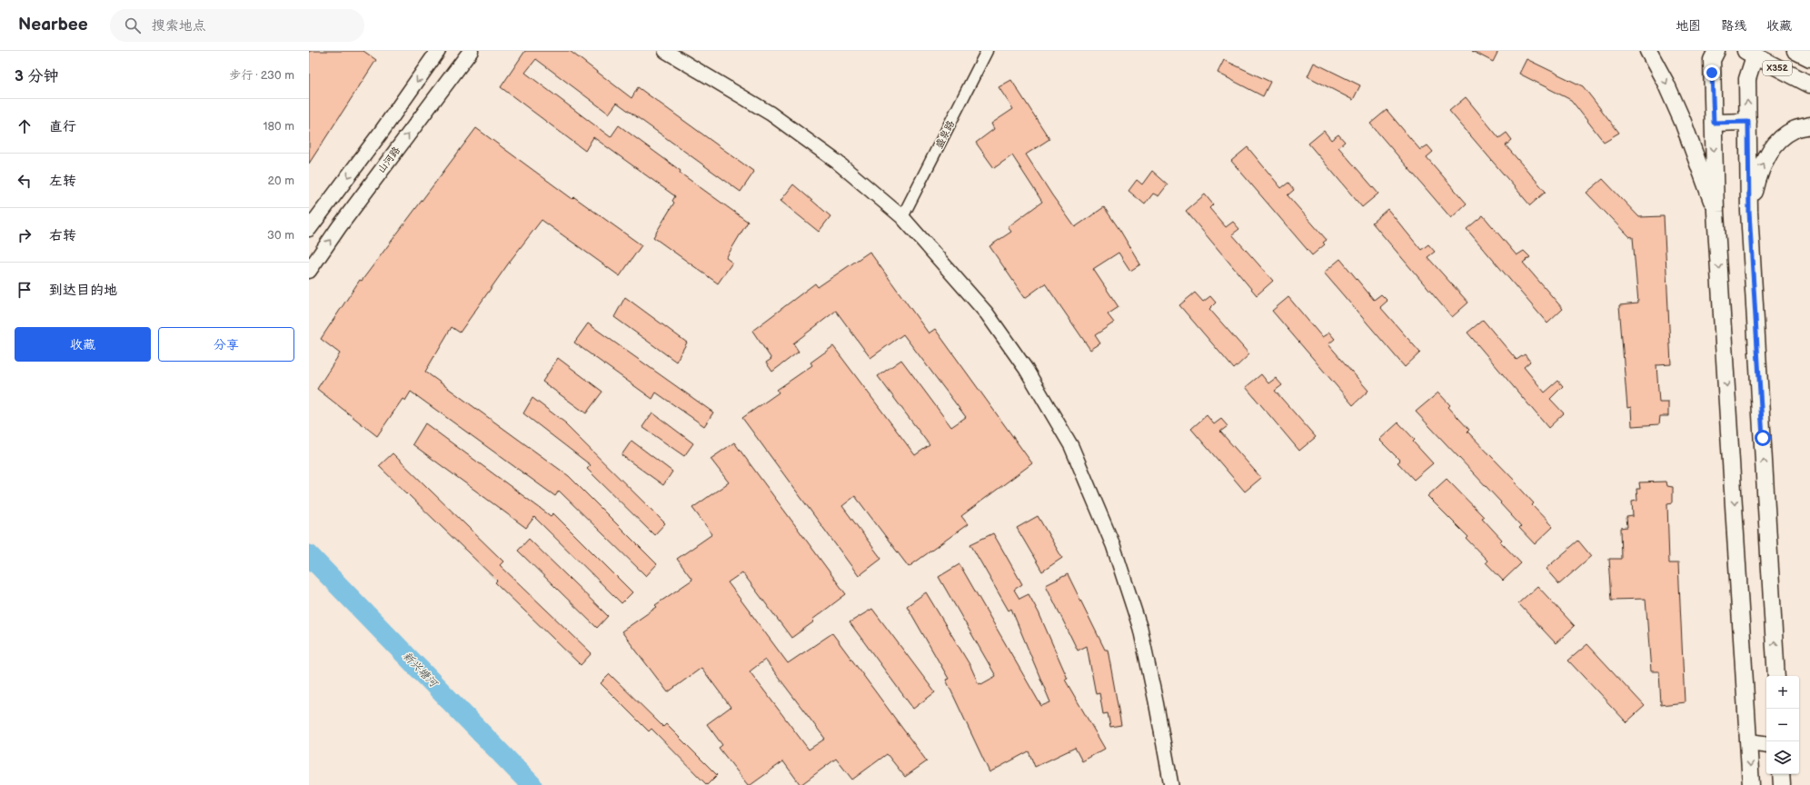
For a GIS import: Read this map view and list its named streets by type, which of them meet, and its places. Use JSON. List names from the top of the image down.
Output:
{
  "streets": {
    "main road": ["X352", "山河路"],
    "street": ["盛泉路"]
  },
  "water": ["新兴塘河"],
  "page": {
    "header": "Nearbee",
    "search": "搜索地点",
    "nav": ["地图", "路线", "收藏"],
    "heading": ["3 分钟", "步行 · 230 m"],
    "list": [
      ["直行", "180 m"],
      ["左转", "20 m"],
      ["右转", "30 m"],
      "到达目的地"
    ],
    "buttons": ["收藏", "分享"],
    "map_buttons": ["+", "−"]
  }
}
